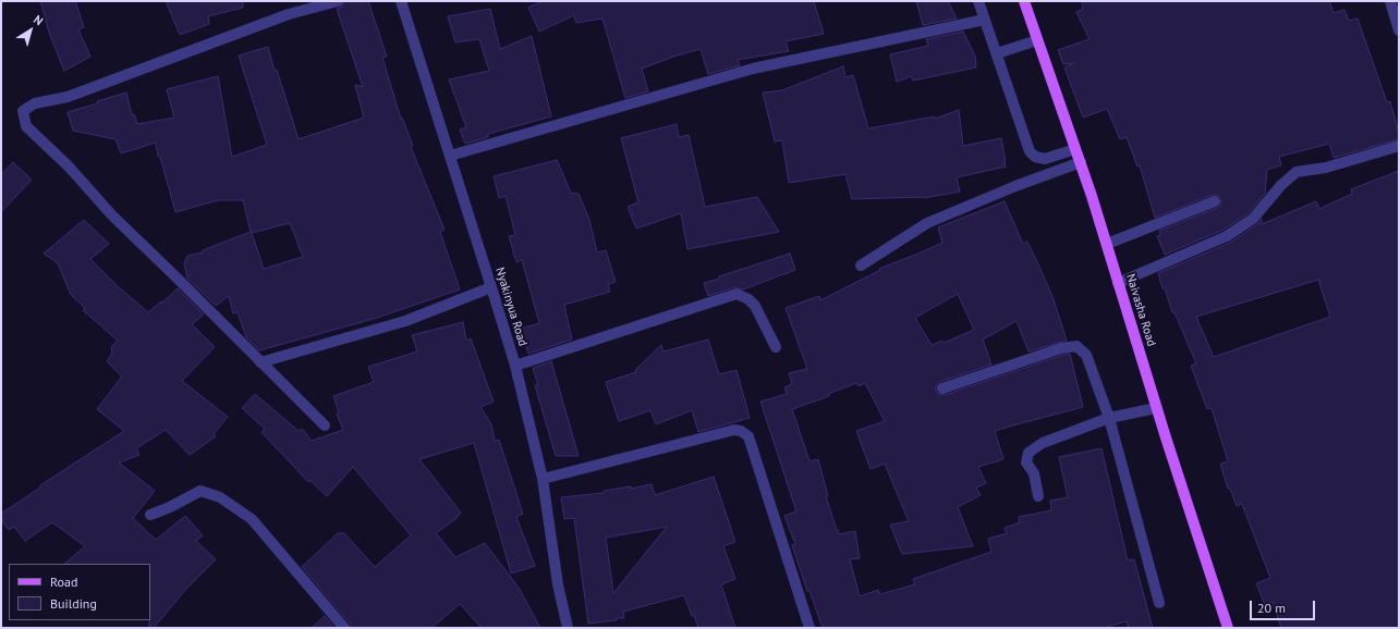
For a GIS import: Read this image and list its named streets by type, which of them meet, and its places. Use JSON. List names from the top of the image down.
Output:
{
  "streets": {
    "main road": ["Naivasha Road"],
    "street": ["Nyakinyua Road"]
  },
  "legend": ["Road", "Building"],
  "scale_bar": "20 m",
  "north": "top right"
}
